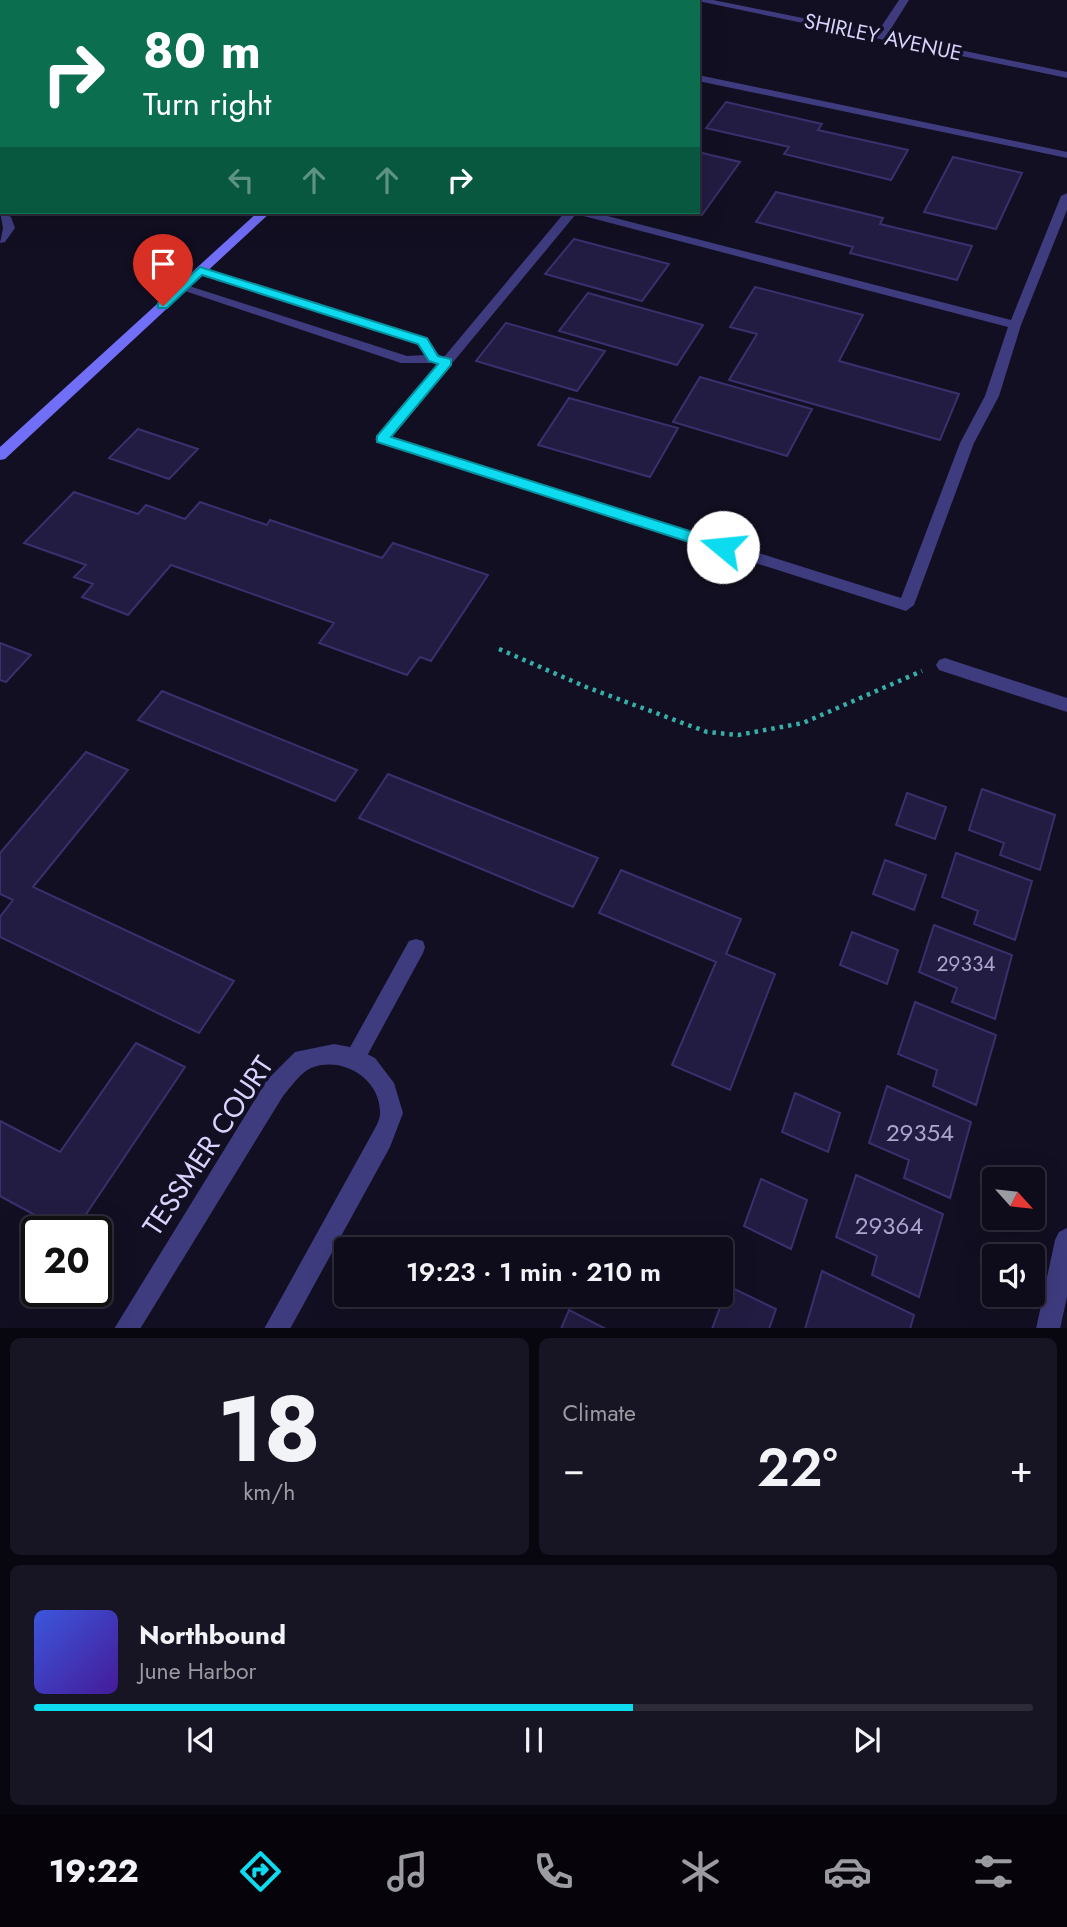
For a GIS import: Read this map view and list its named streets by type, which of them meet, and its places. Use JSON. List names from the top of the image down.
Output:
{
  "streets": {
    "street": ["SHIRLEY AVENUE", "TESSMER COURT"]
  },
  "house_numbers": ["29334", "29354", "29364"],
  "north": "bottom right",
  "page": {
    "turn": ["80 m", "Turn right"],
    "limit": "20",
    "trip": "19:23 · 1 min · 210 m",
    "tile": [
      ["18", "km/h"],
      "Climate"
    ],
    "heat": ["−", "22°", "+"],
    "song": ["Northbound", "June Harbor"],
    "tabs": "19:22"
  }
}
